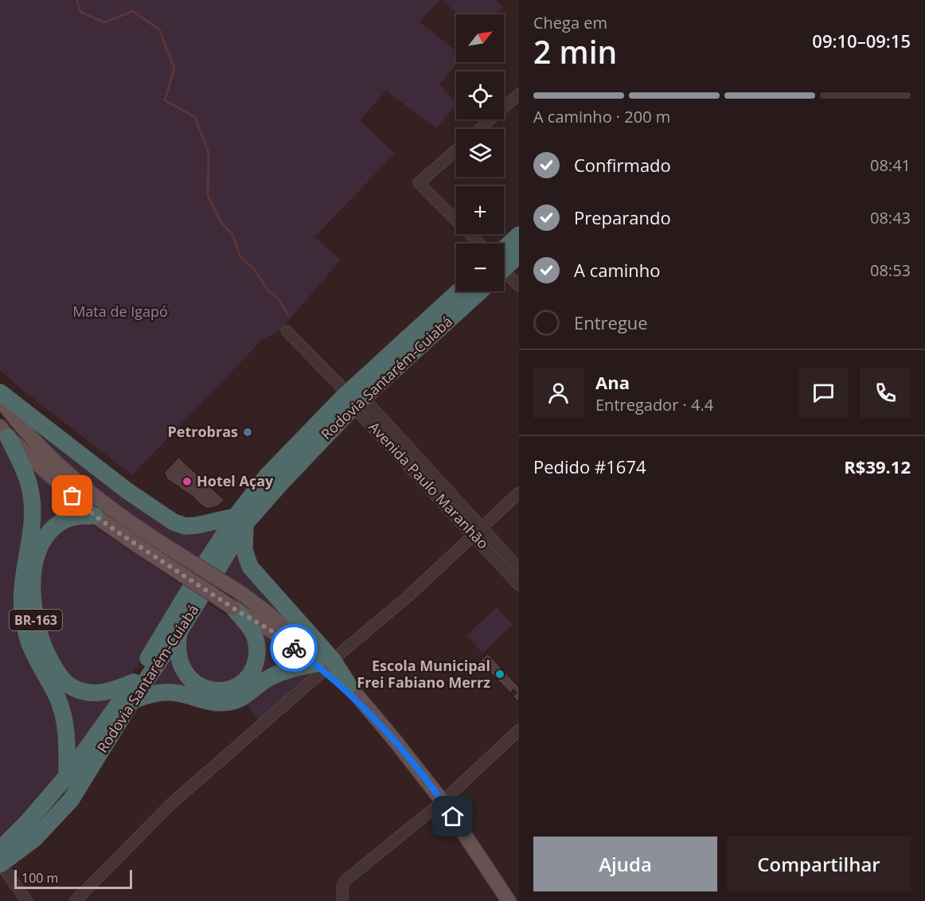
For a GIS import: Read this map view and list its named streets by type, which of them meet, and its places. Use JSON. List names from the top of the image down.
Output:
{
  "streets": {
    "highway": ["Rodovia Santarém-Cuiabá", "BR-163"],
    "street": ["Avenida Paulo Maranhão"]
  },
  "crossings": [
    ["Rodovia Santarém-Cuiabá", "Avenida Paulo Maranhão"],
    ["Rodovia Santarém-Cuiabá", "BR-163"]
  ],
  "parks": ["Mata de Igapó"],
  "places": ["Petrobras", "Hotel Açay", "Escola Municipal Frei Fabiano Merrz"],
  "scale_bar": "100 m",
  "north": "top right",
  "page": {
    "heading": ["2 min", "Chega em", "09:10–09:15"],
    "panel": [
      "Ana",
      "Entregador · 4.4",
      "Pedido #1674",
      "R$39.12"
    ],
    "map_buttons": ["+", "−"],
    "bar": "A caminho · 200 m",
    "list": [
      ["Confirmado", "08:41"],
      ["Preparando", "08:43"],
      ["A caminho", "08:53"],
      "Entregue"
    ],
    "buttons": ["Ajuda", "Compartilhar"],
    "scale": "100 m"
  }
}
